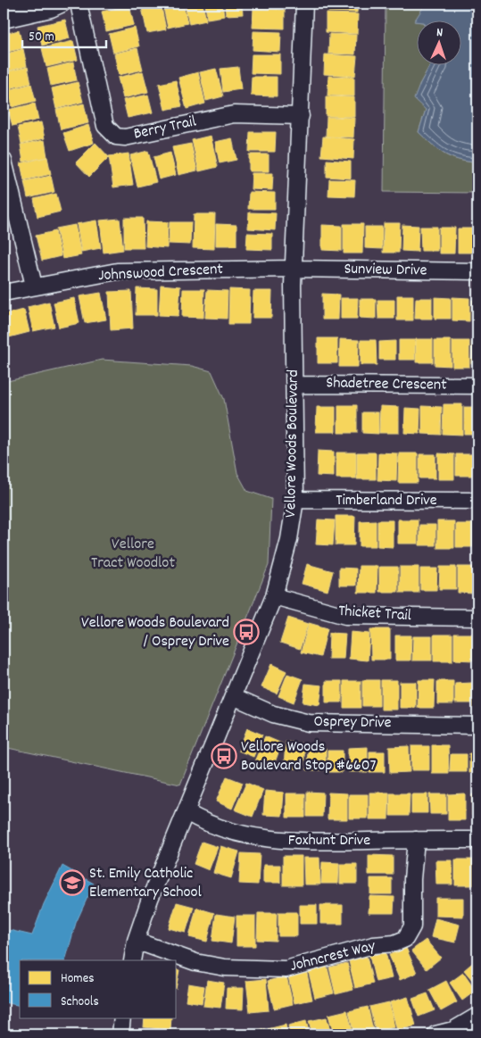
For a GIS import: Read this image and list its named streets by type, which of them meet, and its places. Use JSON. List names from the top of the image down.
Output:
{
  "streets": {
    "street": [
      "Berry Trail",
      "Sunview Drive",
      "Johnswood Crescent",
      "Shadetree Crescent",
      "Vellore Woods Boulevard",
      "Timberland Drive",
      "Thicket Trail",
      "Osprey Drive",
      "Foxhunt Drive",
      "Johncrest Way"
    ]
  },
  "crossings": [
    ["Berry Trail", "Vellore Woods Boulevard"],
    ["Sunview Drive", "Johnswood Crescent"],
    ["Sunview Drive", "Vellore Woods Boulevard"],
    ["Johnswood Crescent", "Vellore Woods Boulevard"],
    ["Shadetree Crescent", "Vellore Woods Boulevard"],
    ["Vellore Woods Boulevard", "Timberland Drive"],
    ["Vellore Woods Boulevard", "Thicket Trail"],
    ["Vellore Woods Boulevard", "Osprey Drive"],
    ["Vellore Woods Boulevard", "Foxhunt Drive"],
    ["Vellore Woods Boulevard", "Johncrest Way"],
    ["Foxhunt Drive", "Johncrest Way"]
  ],
  "parks": ["Vellore Tract Woodlot"],
  "places": {
    "bus stop": ["Vellore Woods Boulevard / Osprey Drive", "Vellore Woods Boulevard Stop #6607"],
    "school or university": ["St. Emily Catholic Elementary School"]
  },
  "legend": ["Homes", "Schools"],
  "scale_bar": "50 m",
  "north": "top"
}
